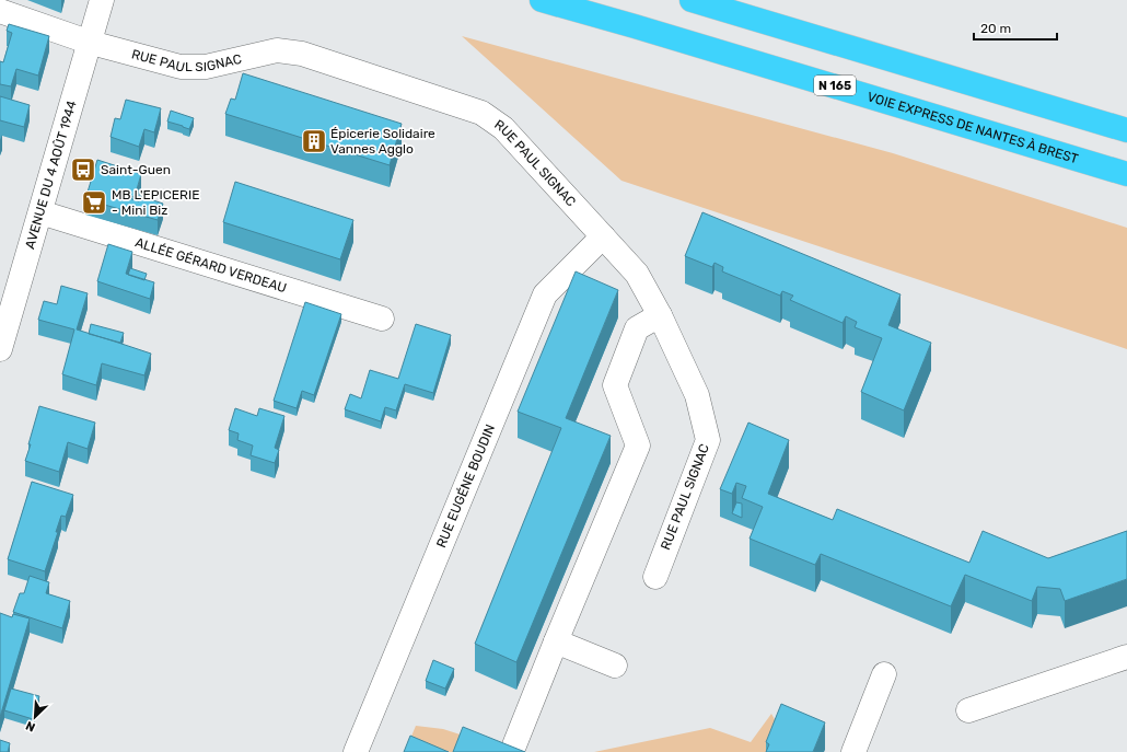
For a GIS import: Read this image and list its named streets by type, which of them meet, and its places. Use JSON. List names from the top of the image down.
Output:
{
  "streets": {
    "highway": ["N 165", "VOIE EXPRESS DE NANTES À BREST"],
    "street": [
      "RUE PAUL SIGNAC",
      "AVENUE DU 4 AOÛT 1944",
      "ALLÉE GÉRARD VERDEAU",
      "RUE EUGÉNE BOUDIN"
    ]
  },
  "crossings": [
    ["RUE PAUL SIGNAC", "AVENUE DU 4 AOÛT 1944"],
    ["RUE PAUL SIGNAC", "RUE EUGÉNE BOUDIN"],
    ["AVENUE DU 4 AOÛT 1944", "ALLÉE GÉRARD VERDEAU"]
  ],
  "places": {
    "building": ["Épicerie Solidaire Vannes Agglo"],
    "bus stop": ["Saint-Guen"],
    "supermarket": ["MB L'EPICERIE - Mini Biz"]
  },
  "scale_bar": "20 m",
  "north": "bottom left"
}
